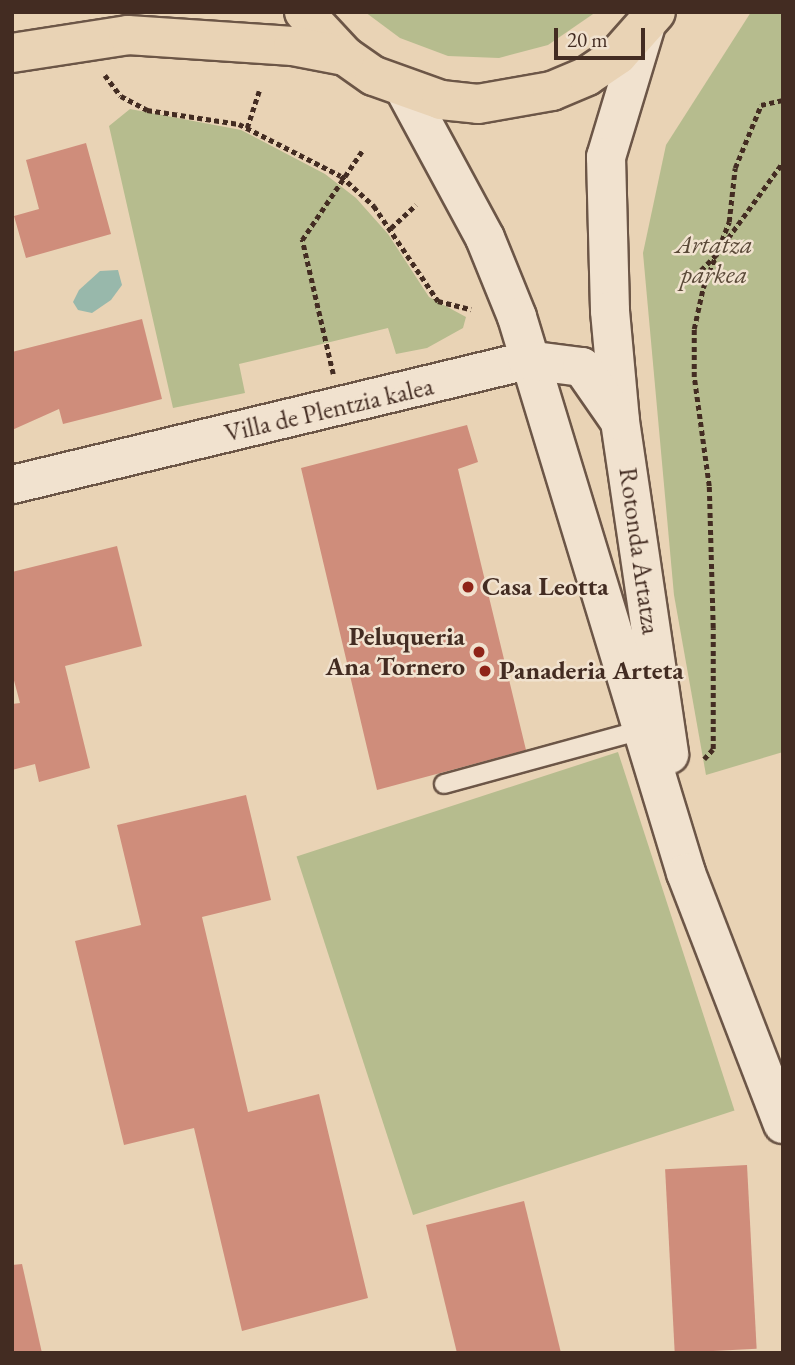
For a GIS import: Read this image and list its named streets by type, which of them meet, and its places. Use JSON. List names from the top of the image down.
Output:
{
  "streets": {
    "main road": ["Rotonda Artatza"],
    "street": ["Villa de Plentzia kalea"]
  },
  "crossings": [
    ["Villa de Plentzia kalea", "Rotonda Artatza"]
  ],
  "parks": ["Artatza parkea"],
  "places": ["Casa Leotta", "Peluqueria Ana Tornero", "Panaderia Arteta"],
  "scale_bar": "20 m"
}
